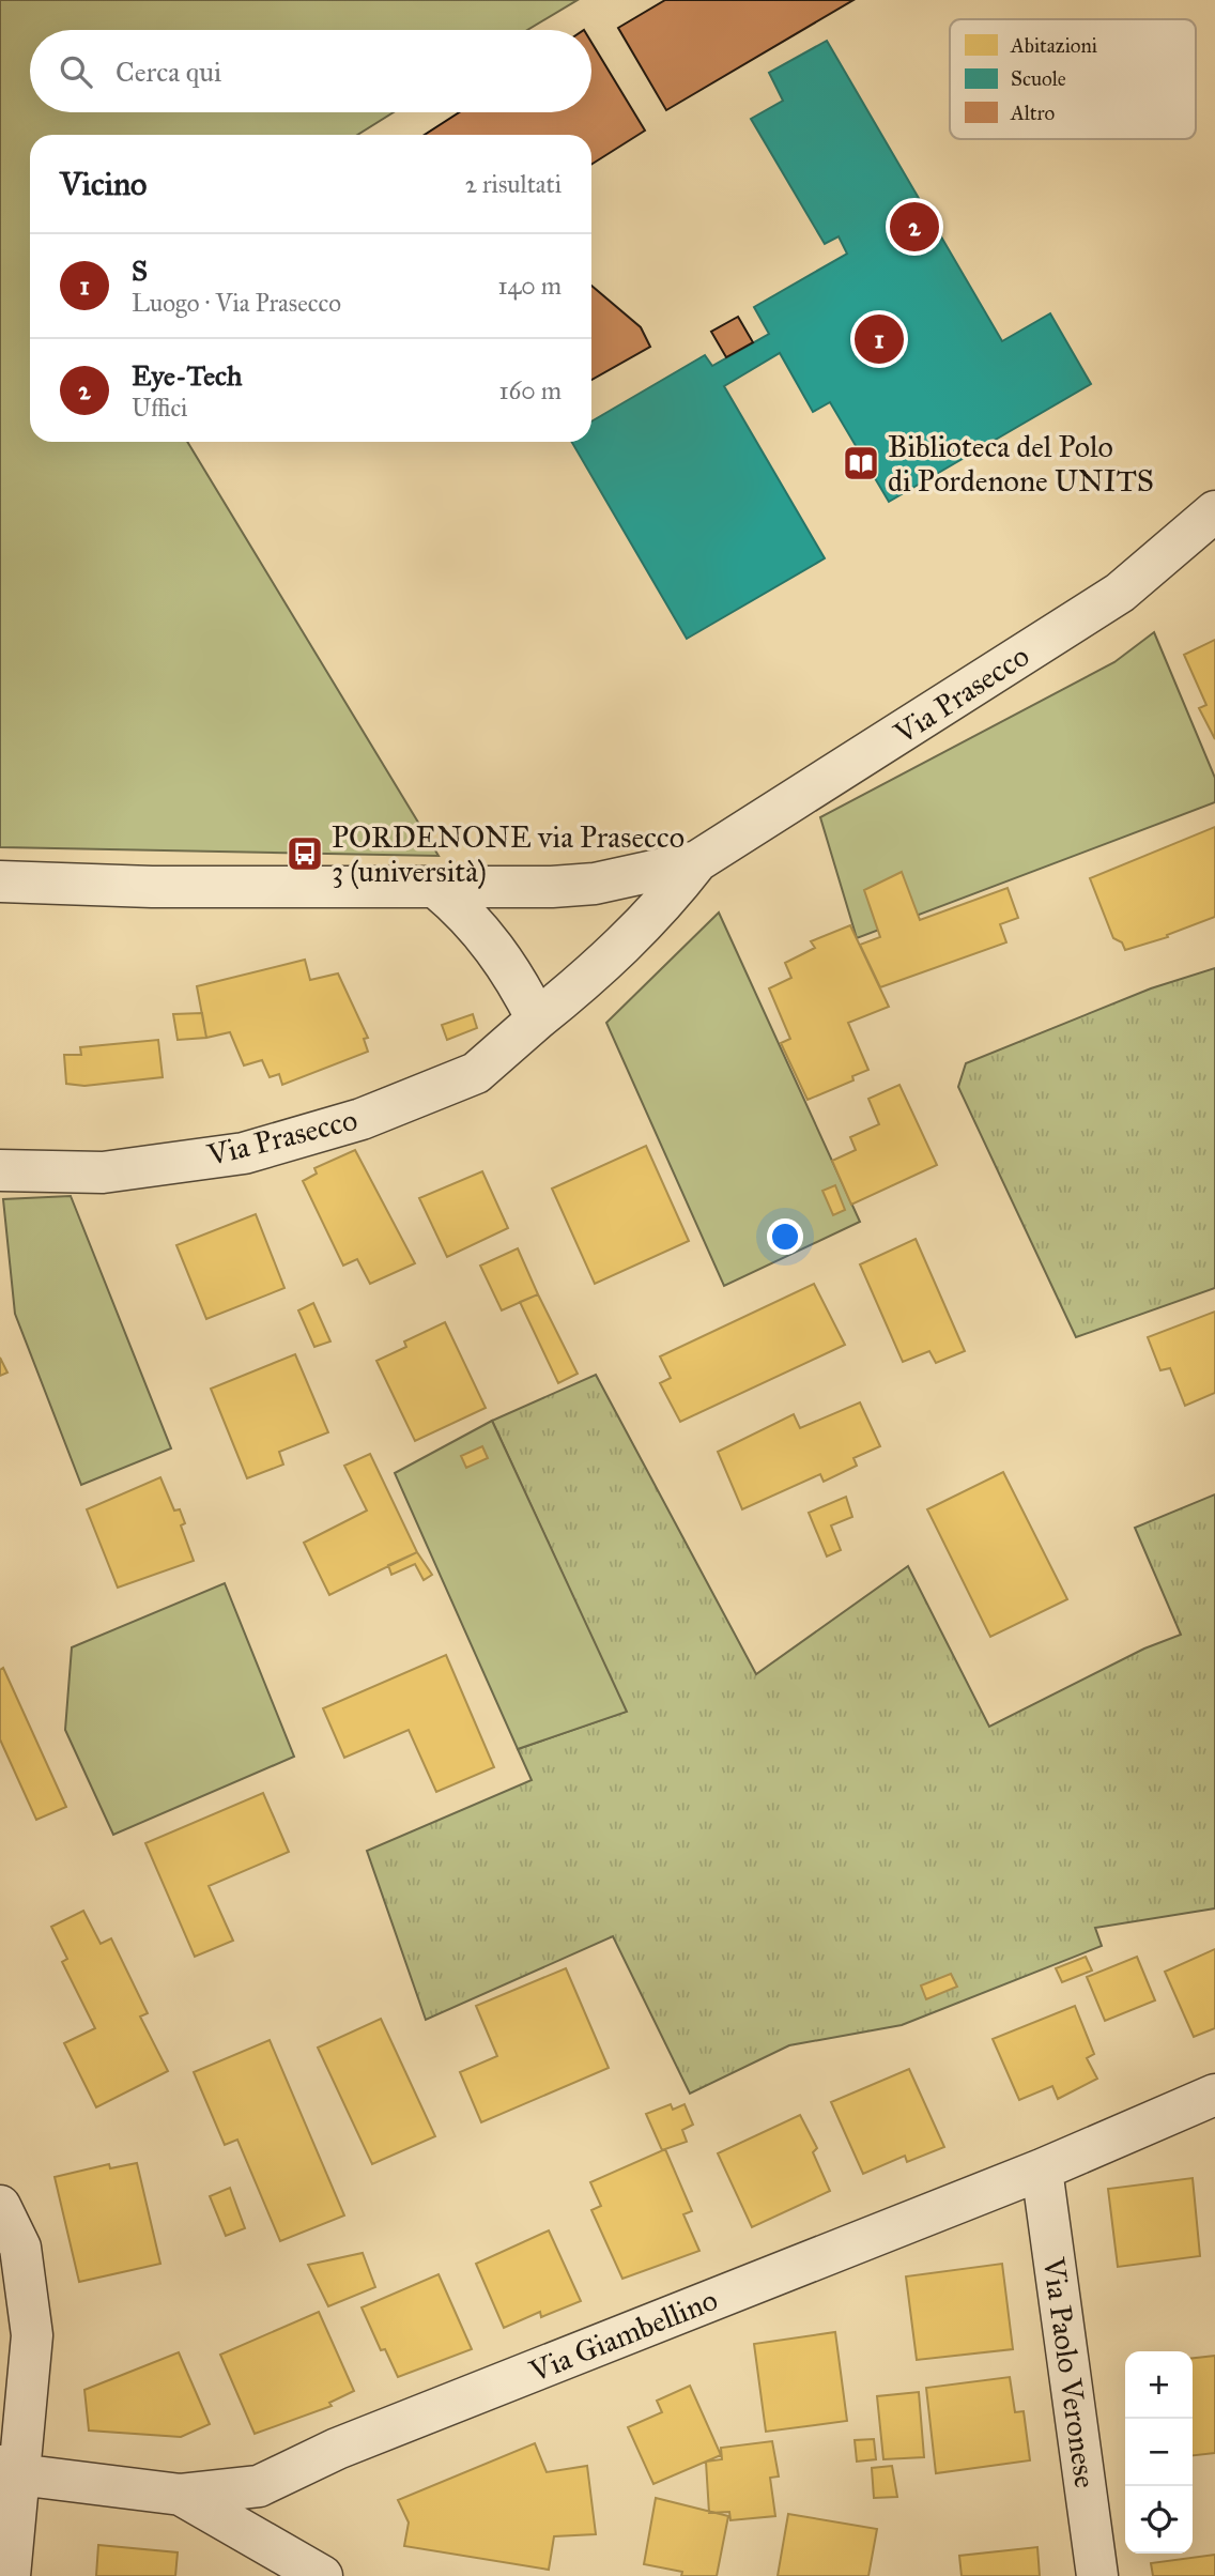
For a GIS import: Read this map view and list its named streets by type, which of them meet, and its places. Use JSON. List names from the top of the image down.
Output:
{
  "streets": {
    "street": ["Via Prasecco", "Via Giambellino", "Via Paolo Veronese"]
  },
  "crossings": [
    ["Via Giambellino", "Via Paolo Veronese"]
  ],
  "places": {
    "library": ["Biblioteca del Polo di Pordenone UNITS"],
    "bus stop": ["PORDENONE via Prasecco 3 (università)"]
  },
  "legend": ["Abitazioni", "Scuole", "Altro"],
  "page": {
    "search": "Cerca qui",
    "heading": ["Vicino", "2 risultati"],
    "pins": ["2", "1"],
    "list": [
      {
        "mark": "1",
        "name": "S",
        "note": "Luogo · Via Prasecco",
        "value": "140 m"
      },
      {
        "mark": "2",
        "name": "Eye-Tech",
        "note": "Uffici",
        "value": "160 m"
      }
    ],
    "map_buttons": ["+", "−"]
  }
}
